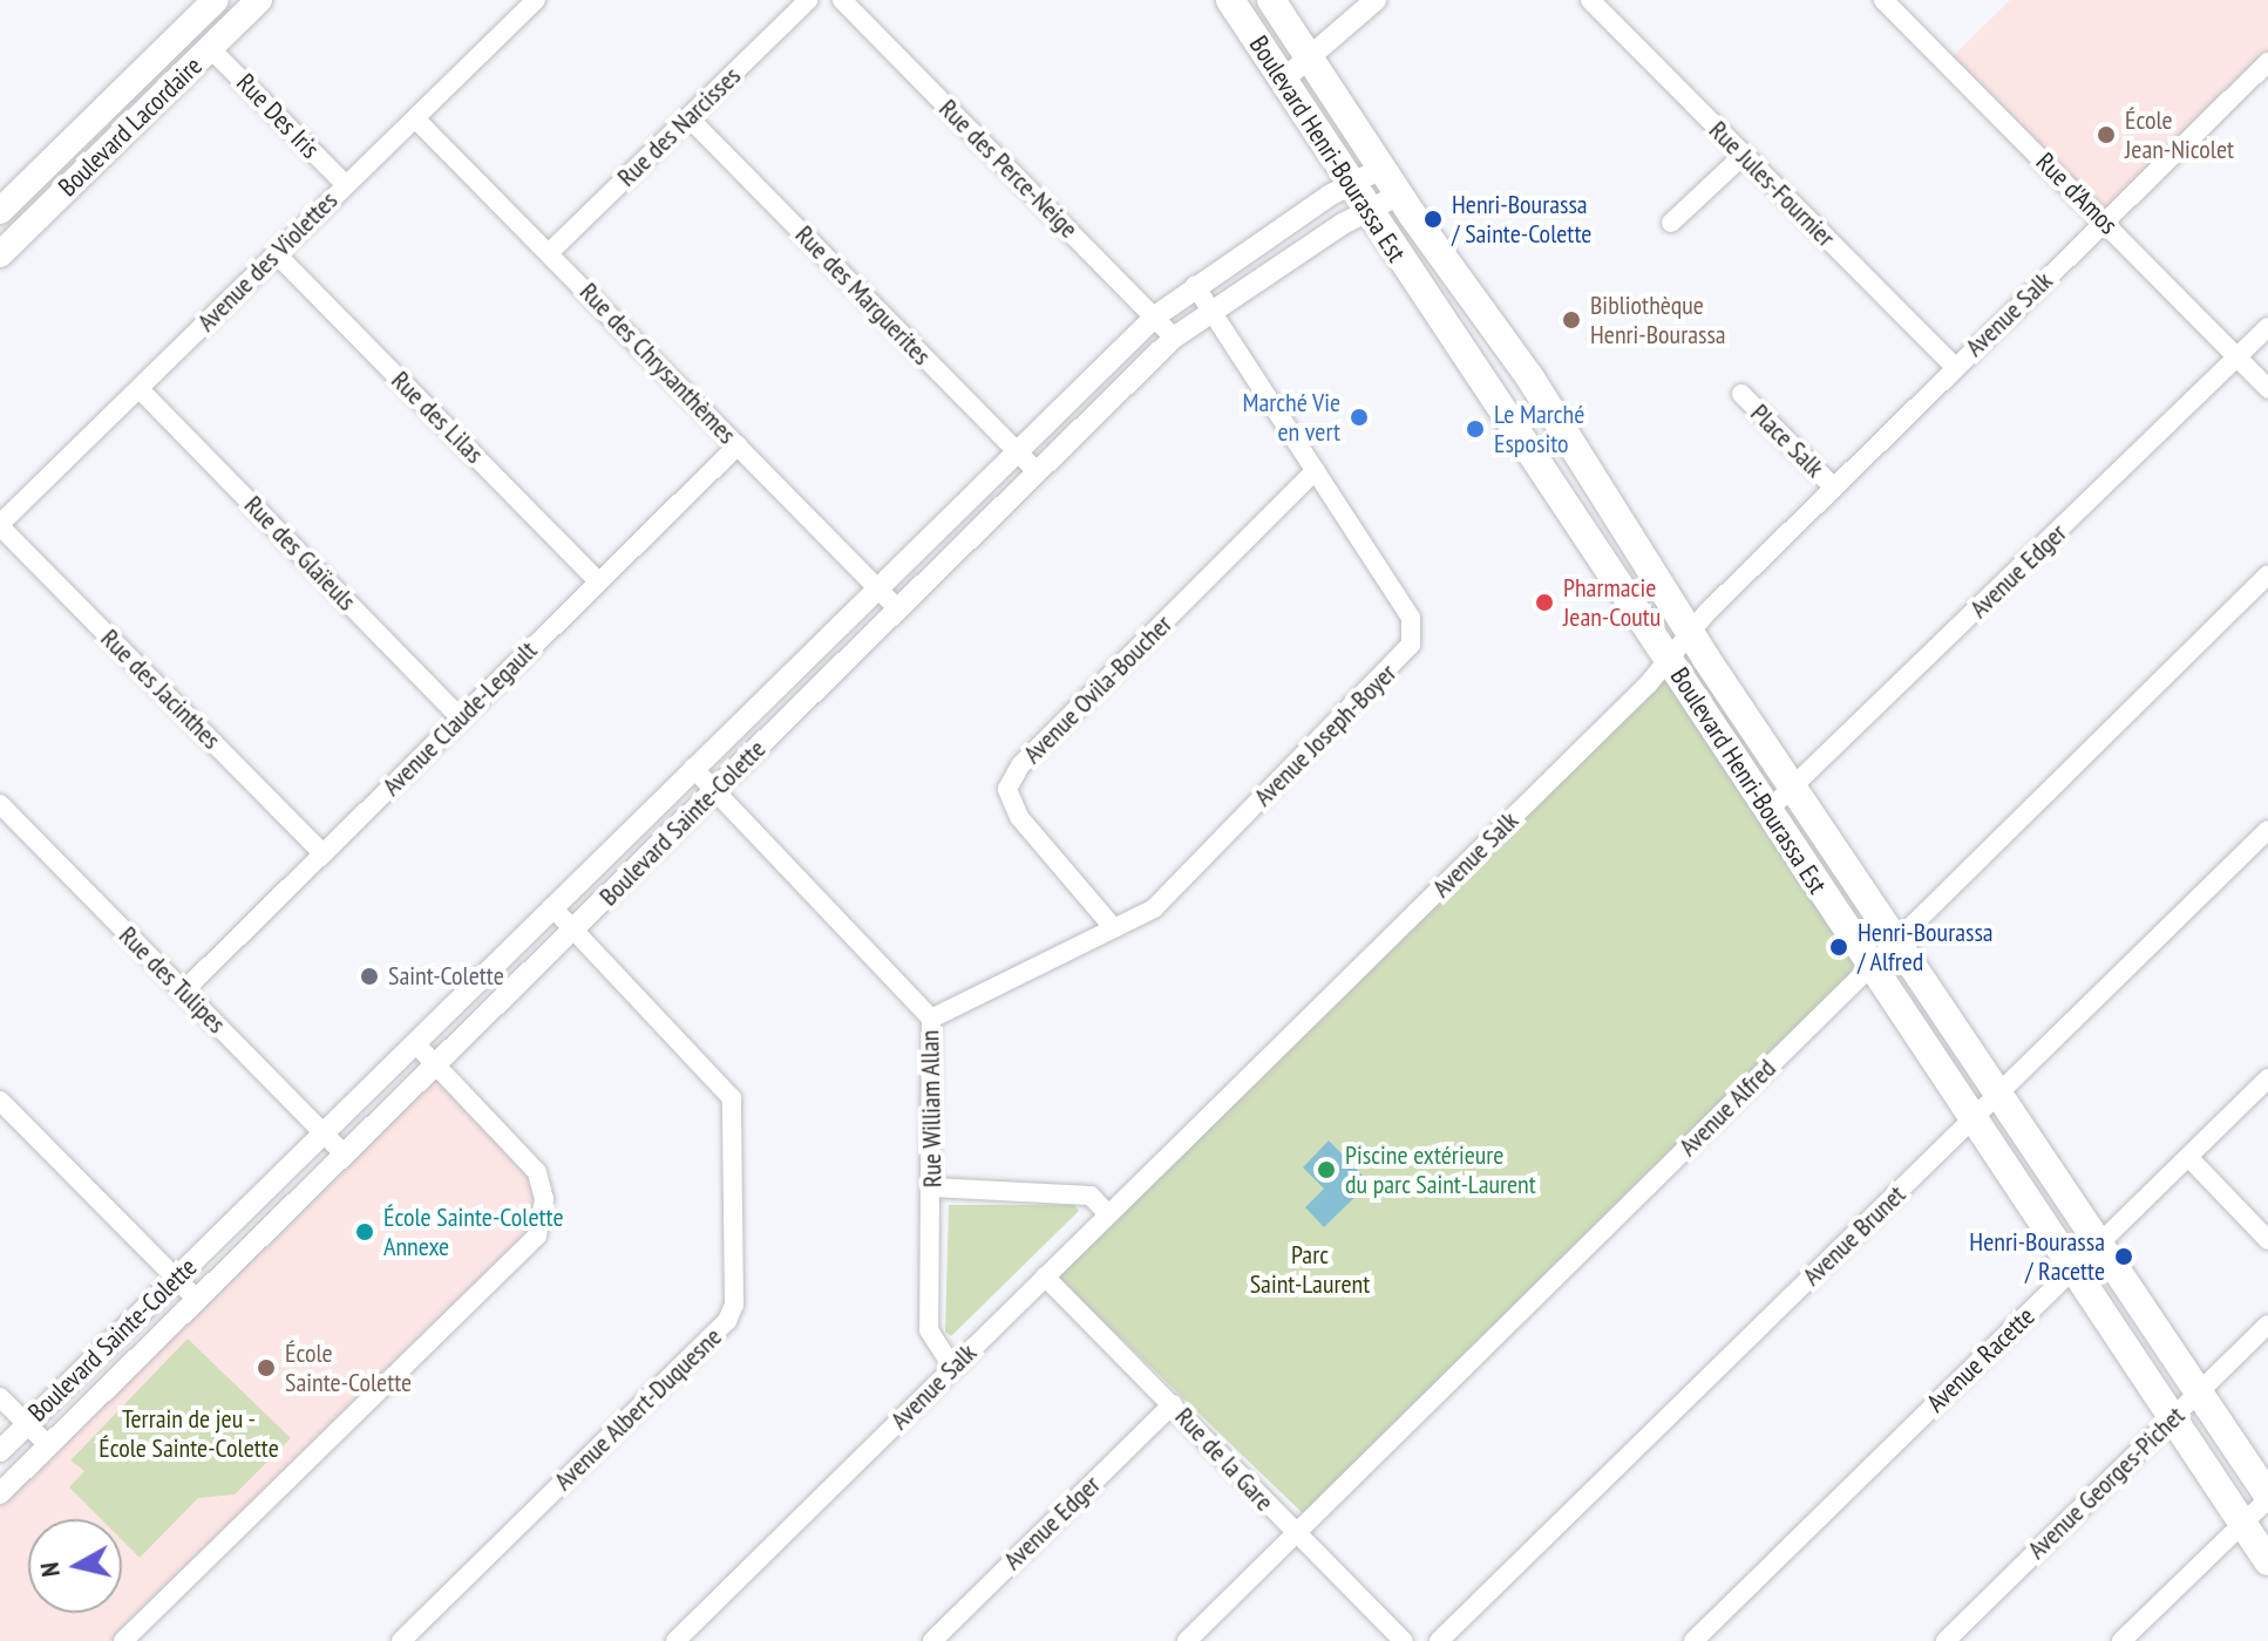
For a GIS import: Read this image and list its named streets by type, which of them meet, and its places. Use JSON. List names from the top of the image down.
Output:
{
  "streets": {
    "main road": ["Boulevard Lacordaire", "Boulevard Henri-Bourassa Est"],
    "street": [
      "Rue Des Iris",
      "Rue des Narcisses",
      "Rue des Perce-Neige",
      "Rue Jules-Fournier",
      "Rue d'Amos",
      "Avenue des Violettes",
      "Rue des Marguerites",
      "Avenue Salk",
      "Rue des Chrysanthèmes",
      "Rue des Lilas",
      "Place Salk",
      "Rue des Glaïeuls",
      "Avenue Edger",
      "Rue des Jacinthes",
      "Avenue Ovila-Boucher",
      "Avenue Claude-Legault",
      "Avenue Joseph-Boyer",
      "Boulevard Sainte-Colette",
      "Rue des Tulipes",
      "Avenue Alfred",
      "Rue William Allan",
      "Avenue Brunet",
      "Avenue Racette",
      "Avenue Albert-Duquesne",
      "Rue de la Gare",
      "Avenue Georges-Pichet"
    ]
  },
  "crossings": [
    ["Rue Des Iris", "Boulevard Lacordaire"],
    ["Rue Des Iris", "Avenue des Violettes"],
    ["Rue des Narcisses", "Rue des Marguerites"],
    ["Rue des Narcisses", "Rue des Chrysanthèmes"],
    ["Boulevard Henri-Bourassa Est", "Avenue Salk"],
    ["Boulevard Henri-Bourassa Est", "Avenue Edger"],
    ["Boulevard Henri-Bourassa Est", "Boulevard Sainte-Colette"],
    ["Boulevard Henri-Bourassa Est", "Avenue Alfred"],
    ["Boulevard Henri-Bourassa Est", "Avenue Brunet"],
    ["Boulevard Henri-Bourassa Est", "Avenue Racette"],
    ["Boulevard Henri-Bourassa Est", "Avenue Georges-Pichet"],
    ["Rue des Perce-Neige", "Boulevard Sainte-Colette"],
    ["Rue Jules-Fournier", "Avenue Salk"],
    ["Rue d'Amos", "Avenue Salk"],
    ["Rue d'Amos", "Avenue Edger"],
    ["Avenue des Violettes", "Rue des Chrysanthèmes"],
    ["Avenue des Violettes", "Rue des Lilas"],
    ["Avenue des Violettes", "Rue des Glaïeuls"],
    ["Avenue des Violettes", "Rue des Jacinthes"],
    ["Rue des Marguerites", "Boulevard Sainte-Colette"],
    ["Avenue Salk", "Place Salk"],
    ["Avenue Salk", "Rue William Allan"],
    ["Avenue Salk", "Rue de la Gare"],
    ["Rue des Chrysanthèmes", "Avenue Claude-Legault"],
    ["Rue des Chrysanthèmes", "Boulevard Sainte-Colette"],
    ["Rue des Lilas", "Avenue Claude-Legault"],
    ["Rue des Glaïeuls", "Avenue Claude-Legault"],
    ["Avenue Edger", "Rue de la Gare"],
    ["Rue des Jacinthes", "Avenue Claude-Legault"],
    ["Avenue Ovila-Boucher", "Avenue Joseph-Boyer"],
    ["Avenue Claude-Legault", "Rue des Tulipes"],
    ["Avenue Joseph-Boyer", "Boulevard Sainte-Colette"],
    ["Avenue Joseph-Boyer", "Rue William Allan"],
    ["Boulevard Sainte-Colette", "Rue des Tulipes"],
    ["Boulevard Sainte-Colette", "Rue William Allan"],
    ["Boulevard Sainte-Colette", "Avenue Albert-Duquesne"],
    ["Avenue Alfred", "Rue de la Gare"]
  ],
  "parks": ["Parc Saint-Laurent", "Terrain de jeu - École Sainte-Colette"],
  "places": [
    "École Jean-Nicolet",
    "Henri-Bourassa / Sainte-Colette",
    "Bibliothèque Henri-Bourassa",
    "Marché Vie en vert",
    "Le Marché Esposito",
    "Pharmacie Jean-Coutu",
    "Henri-Bourassa / Alfred",
    "Saint-Colette",
    "Piscine extérieure du parc Saint-Laurent",
    "École Sainte-Colette Annexe",
    "Henri-Bourassa / Racette",
    "École Sainte-Colette"
  ],
  "north": "left"
}
